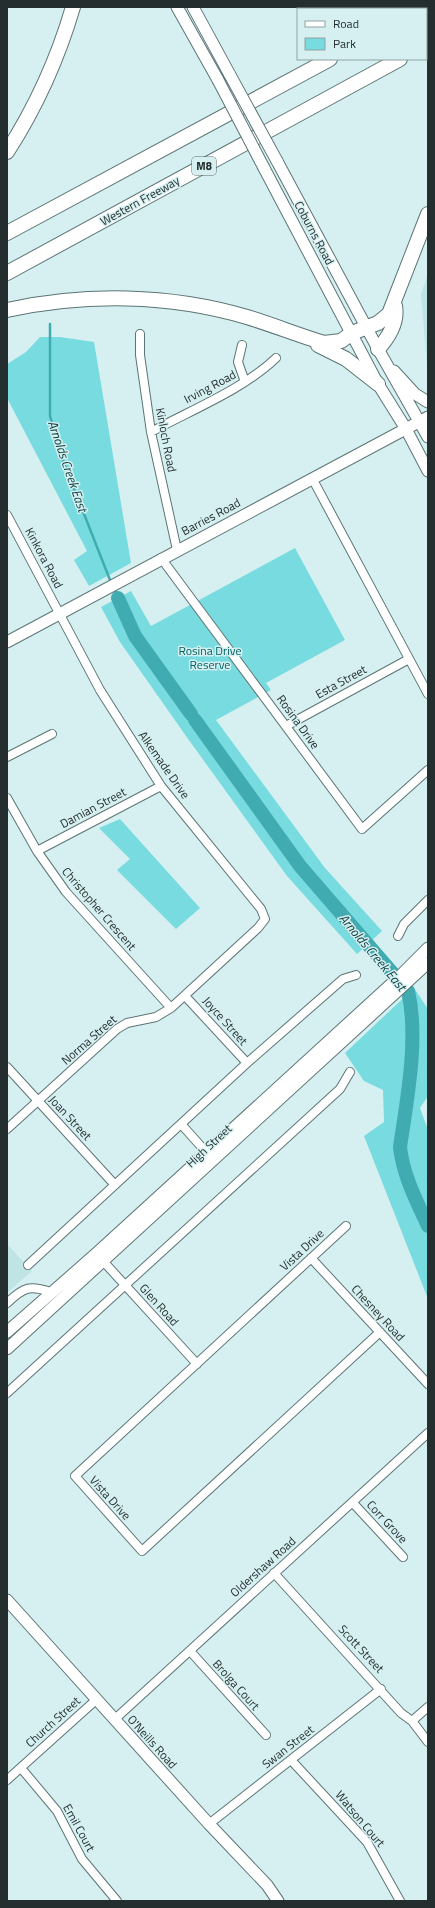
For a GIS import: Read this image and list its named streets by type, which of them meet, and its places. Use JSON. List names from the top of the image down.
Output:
{
  "streets": {
    "highway": ["M8", "Western Freeway"],
    "main road": [
      "Coburns Road",
      "Barries Road",
      "High Street",
      "O'Neills Road"
    ],
    "street": [
      "Irving Road",
      "Kinloch Road",
      "Kinkora Road",
      "Esta Street",
      "Rosina Drive",
      "Alkemade Drive",
      "Damian Street",
      "Christopher Crescent",
      "Joyce Street",
      "Norma Street",
      "Joan Street",
      "Vista Drive",
      "Glen Road",
      "Chesney Road",
      "Corr Grove",
      "Oldershaw Road",
      "Scott Street",
      "Brolga Court",
      "Church Street",
      "Swan Street",
      "Watson Court",
      "Emil Court"
    ]
  },
  "crossings": [
    ["Coburns Road", "Barries Road"],
    ["Irving Road", "Kinloch Road"],
    ["Kinloch Road", "Barries Road"],
    ["Barries Road", "Kinkora Road"],
    ["Barries Road", "Rosina Drive"],
    ["Barries Road", "Alkemade Drive"],
    ["Kinkora Road", "Alkemade Drive"],
    ["Esta Street", "Rosina Drive"],
    ["Alkemade Drive", "Damian Street"],
    ["Alkemade Drive", "Norma Street"],
    ["Damian Street", "Christopher Crescent"],
    ["Christopher Crescent", "Norma Street"],
    ["Joyce Street", "Norma Street"],
    ["Norma Street", "Joan Street"],
    ["High Street", "Glen Road"],
    ["Vista Drive", "Glen Road"],
    ["Vista Drive", "Chesney Road"],
    ["Corr Grove", "Oldershaw Road"],
    ["Oldershaw Road", "Scott Street"],
    ["Oldershaw Road", "Brolga Court"],
    ["Oldershaw Road", "O'Neills Road"],
    ["Scott Street", "Swan Street"],
    ["Church Street", "O'Neills Road"],
    ["Church Street", "Emil Court"],
    ["O'Neills Road", "Swan Street"],
    ["Swan Street", "Watson Court"]
  ],
  "water": ["Arnolds Creek East"],
  "parks": ["Rosina Drive Reserve"],
  "legend": ["Road", "Park"]
}
